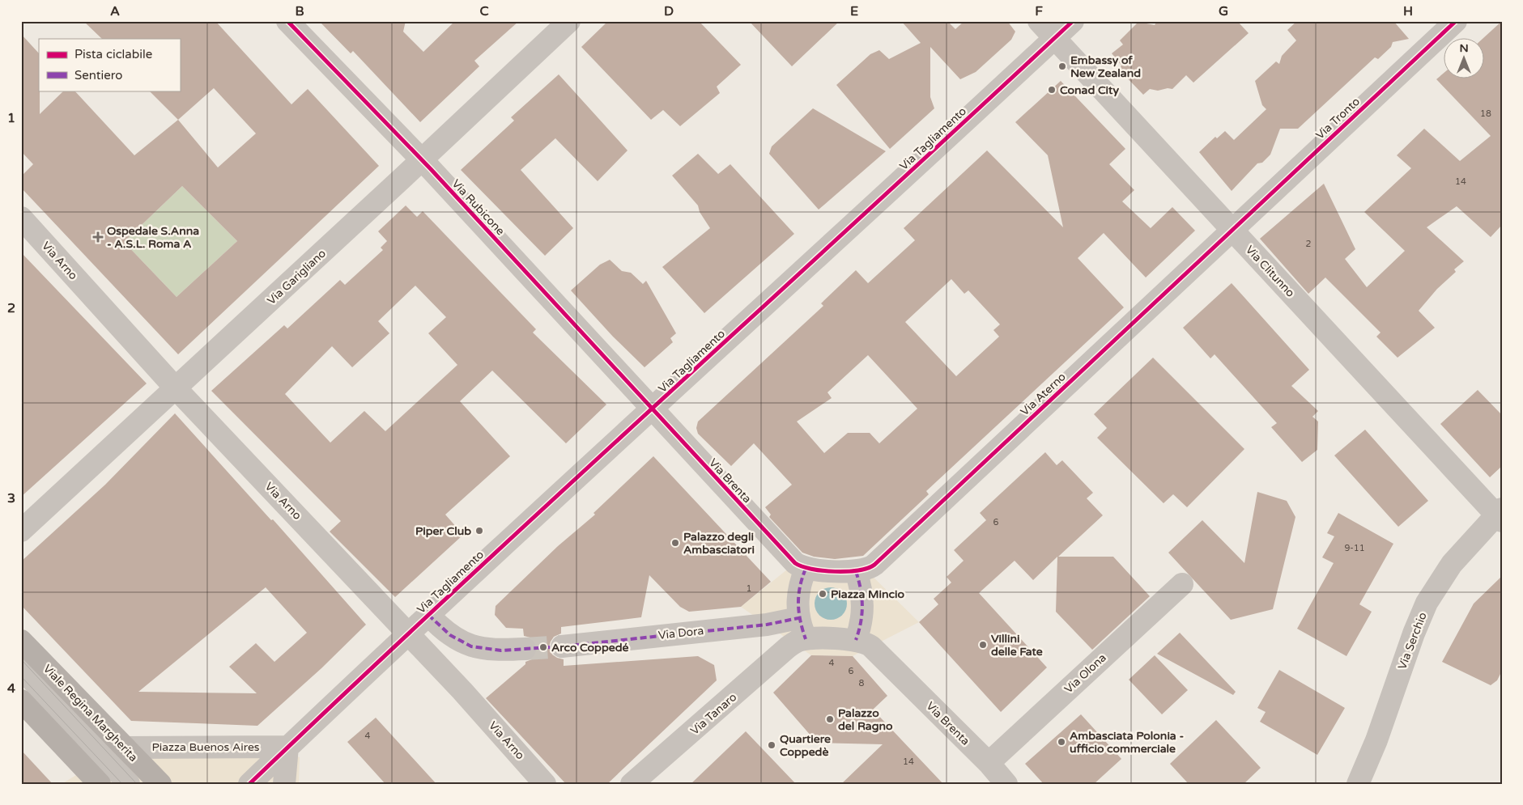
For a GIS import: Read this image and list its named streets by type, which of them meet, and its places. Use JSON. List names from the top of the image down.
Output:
{
  "streets": {
    "main road": ["Viale Regina Margherita"],
    "street": [
      "Via Tronto",
      "Via Tagliamento",
      "Via Rubicone",
      "Via Arno",
      "Via Clitunno",
      "Via Garigliano",
      "Via Aterno",
      "Via Brenta",
      "Via Dora",
      "Via Serchio",
      "Via Olona",
      "Via Tanaro",
      "Piazza Buenos Aires"
    ]
  },
  "crossings": [
    ["Via Tronto", "Via Clitunno"],
    ["Via Tronto", "Via Aterno"],
    ["Via Tagliamento", "Via Rubicone"],
    ["Via Tagliamento", "Via Arno"],
    ["Via Tagliamento", "Via Clitunno"],
    ["Via Tagliamento", "Via Brenta"],
    ["Via Tagliamento", "Piazza Buenos Aires"],
    ["Via Rubicone", "Via Garigliano"],
    ["Via Rubicone", "Via Brenta"],
    ["Via Arno", "Via Garigliano"],
    ["Via Clitunno", "Via Aterno"],
    ["Via Clitunno", "Via Serchio"],
    ["Via Brenta", "Via Olona"],
    ["Viale Regina Margherita", "Piazza Buenos Aires"]
  ],
  "places": {
    "other": [
      "Embassy of New Zealand",
      "Conad City",
      "Piper Club",
      "Palazzo degli Ambasciatori",
      "Piazza Mincio",
      "Villini delle Fate",
      "Arco Coppedé",
      "Palazzo del Ragno",
      "Ambasciata Polonia - ufficio commerciale",
      "Quartiere Coppedè"
    ],
    "health": ["Ospedale S.Anna - A.S.L. Roma A"]
  },
  "house_numbers": [
    "18",
    "14",
    "2",
    "6",
    "9-11",
    "1",
    "4",
    "6",
    "8",
    "4",
    "14"
  ],
  "legend": ["Pista ciclabile", "Sentiero"],
  "north": "top",
  "grid": {
    "columns": [
      "A",
      "B",
      "C",
      "D",
      "E",
      "F",
      "G",
      "H"
    ],
    "rows": [
      "1",
      "2",
      "3",
      "4"
    ]
  }
}
